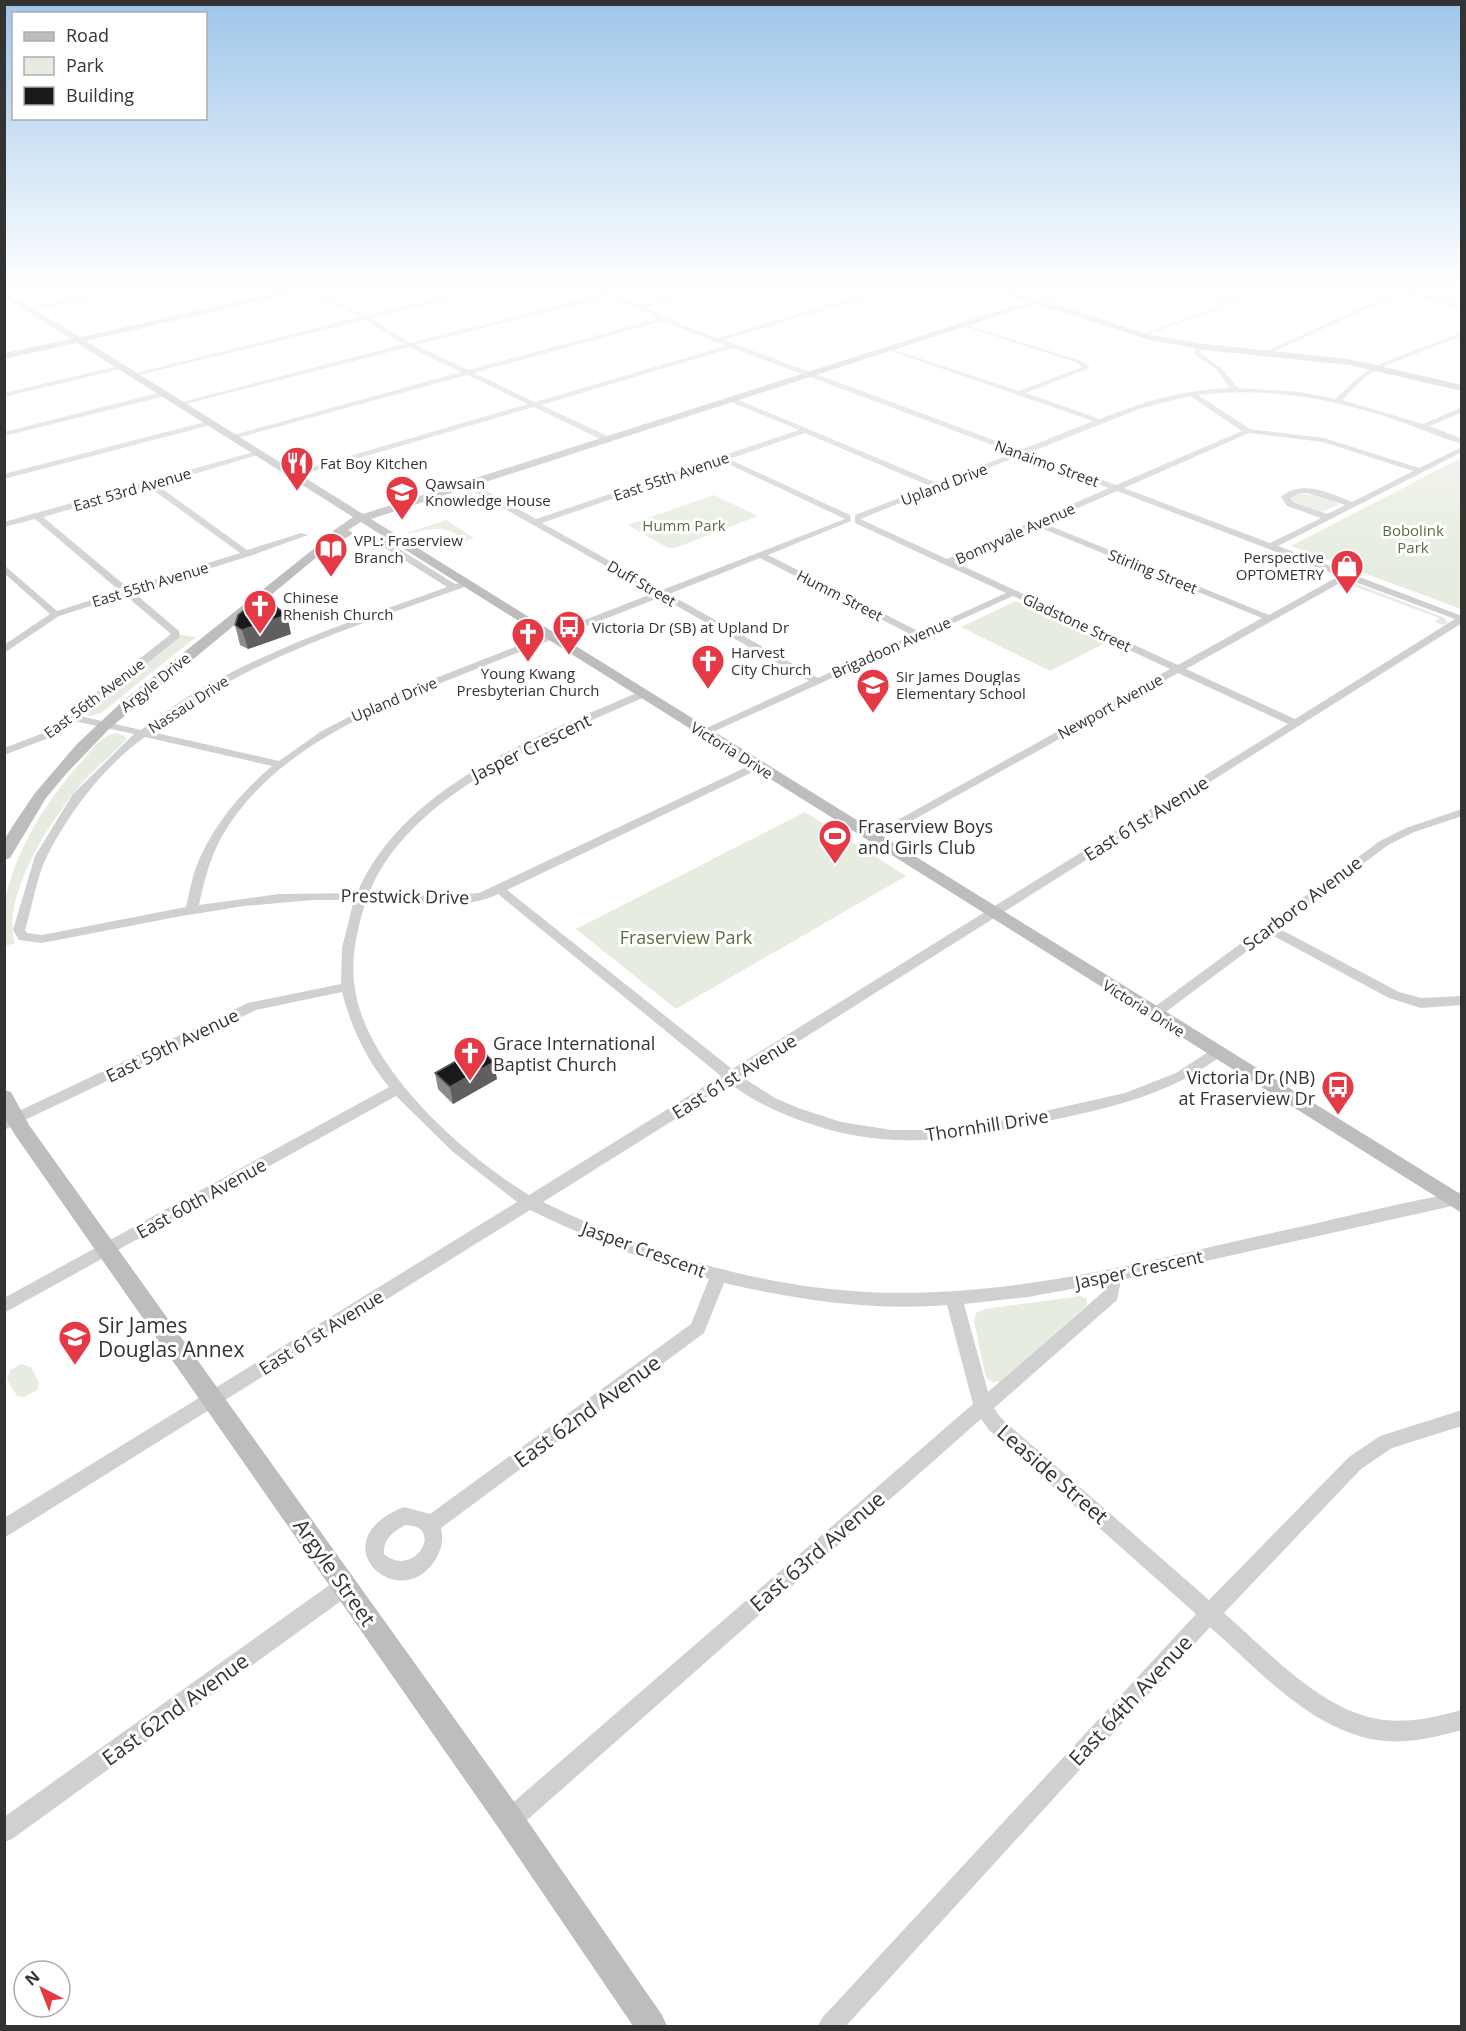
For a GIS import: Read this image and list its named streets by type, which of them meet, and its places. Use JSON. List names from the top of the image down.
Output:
{
  "streets": {
    "street": [
      "Nanaimo Street",
      "East 55th Avenue",
      "Upland Drive",
      "East 53rd Avenue",
      "Bonnyvale Avenue",
      "Stirling Street",
      "Duff Street",
      "Humm Street",
      "Gladstone Street",
      "Brigadoon Avenue",
      "Argyle Drive",
      "East 56th Avenue",
      "Nassau Drive",
      "Newport Avenue",
      "Jasper Crescent",
      "Victoria Drive",
      "East 61st Avenue",
      "Prestwick Drive",
      "Scarboro Avenue",
      "East 59th Avenue",
      "Thornhill Drive",
      "East 60th Avenue",
      "East 62nd Avenue",
      "Leaside Street",
      "East 63rd Avenue",
      "Argyle Street",
      "East 64th Avenue"
    ]
  },
  "crossings": [
    ["Nanaimo Street", "Upland Drive"],
    ["Nanaimo Street", "Bonnyvale Avenue"],
    ["Nanaimo Street", "Newport Avenue"],
    ["Nanaimo Street", "East 61st Avenue"],
    ["East 55th Avenue", "Duff Street"],
    ["East 55th Avenue", "Gladstone Street"],
    ["East 55th Avenue", "East 56th Avenue"],
    ["Upland Drive", "Duff Street"],
    ["Upland Drive", "Humm Street"],
    ["Upland Drive", "Gladstone Street"],
    ["Upland Drive", "Victoria Drive"],
    ["Upland Drive", "Prestwick Drive"],
    ["East 53rd Avenue", "Victoria Drive"],
    ["Bonnyvale Avenue", "Stirling Street"],
    ["Bonnyvale Avenue", "Gladstone Street"],
    ["Stirling Street", "Newport Avenue"],
    ["Duff Street", "Brigadoon Avenue"],
    ["Humm Street", "Brigadoon Avenue"],
    ["Gladstone Street", "Brigadoon Avenue"],
    ["Gladstone Street", "Newport Avenue"],
    ["Gladstone Street", "East 61st Avenue"],
    ["Brigadoon Avenue", "Victoria Drive"],
    ["Argyle Drive", "Victoria Drive"],
    ["Nassau Drive", "Victoria Drive"],
    ["Nassau Drive", "Prestwick Drive"],
    ["Newport Avenue", "Victoria Drive"],
    ["Jasper Crescent", "Victoria Drive"],
    ["Jasper Crescent", "East 61st Avenue"],
    ["Jasper Crescent", "Prestwick Drive"],
    ["Jasper Crescent", "East 59th Avenue"],
    ["Jasper Crescent", "East 60th Avenue"],
    ["Jasper Crescent", "East 62nd Avenue"],
    ["Jasper Crescent", "Leaside Street"],
    ["Jasper Crescent", "East 63rd Avenue"],
    ["Victoria Drive", "East 61st Avenue"],
    ["Victoria Drive", "Prestwick Drive"],
    ["Victoria Drive", "Scarboro Avenue"],
    ["Victoria Drive", "Thornhill Drive"],
    ["East 61st Avenue", "Thornhill Drive"],
    ["East 61st Avenue", "Argyle Street"],
    ["Prestwick Drive", "Thornhill Drive"],
    ["East 59th Avenue", "Argyle Street"],
    ["East 60th Avenue", "Argyle Street"],
    ["East 62nd Avenue", "Argyle Street"],
    ["Leaside Street", "East 63rd Avenue"],
    ["Leaside Street", "East 64th Avenue"],
    ["East 63rd Avenue", "Argyle Street"]
  ],
  "parks": ["Humm Park", "Bobolink Park", "Fraserview Park"],
  "places": {
    "restaurant": ["Fat Boy Kitchen"],
    "school or university": ["Qawsain Knowledge House", "Sir James Douglas Elementary School", "Sir James Douglas Annex"],
    "library": ["VPL: Fraserview Branch"],
    "shop": ["Perspective OPTOMETRY"],
    "church": [
      "Chinese Rhenish Church",
      "Young Kwang Presbyterian Church",
      "Harvest City Church",
      "Grace International Baptist Church"
    ],
    "bus stop": ["Victoria Dr (SB) at Upland Dr", "Victoria Dr (NB) at Fraserview Dr"],
    "sports": ["Fraserview Boys and Girls Club"]
  },
  "legend": ["Road", "Park", "Building"],
  "north": "top left"
}
